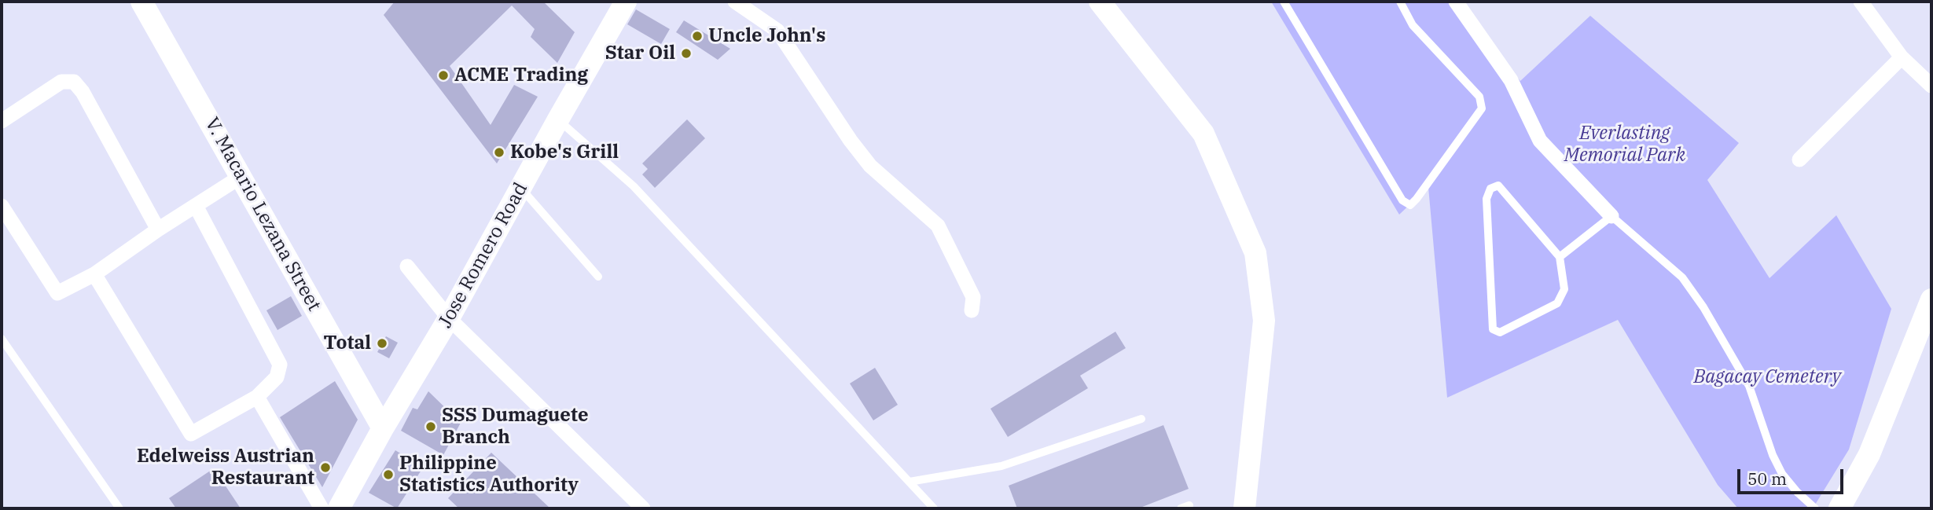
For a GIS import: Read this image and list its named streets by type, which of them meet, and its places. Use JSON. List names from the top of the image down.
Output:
{
  "streets": {
    "main road": ["V. Macario Lezana Street", "Jose Romero Road"]
  },
  "crossings": [
    ["V. Macario Lezana Street", "Jose Romero Road"]
  ],
  "parks": ["Everlasting Memorial Park", "Bagacay Cemetery"],
  "places": [
    "Uncle John's",
    "Star Oil",
    "ACME Trading",
    "Kobe's Grill",
    "Total",
    "SSS Dumaguete Branch",
    "Edelweiss Austrian Restaurant",
    "Philippine Statistics Authority"
  ],
  "scale_bar": "50 m"
}
